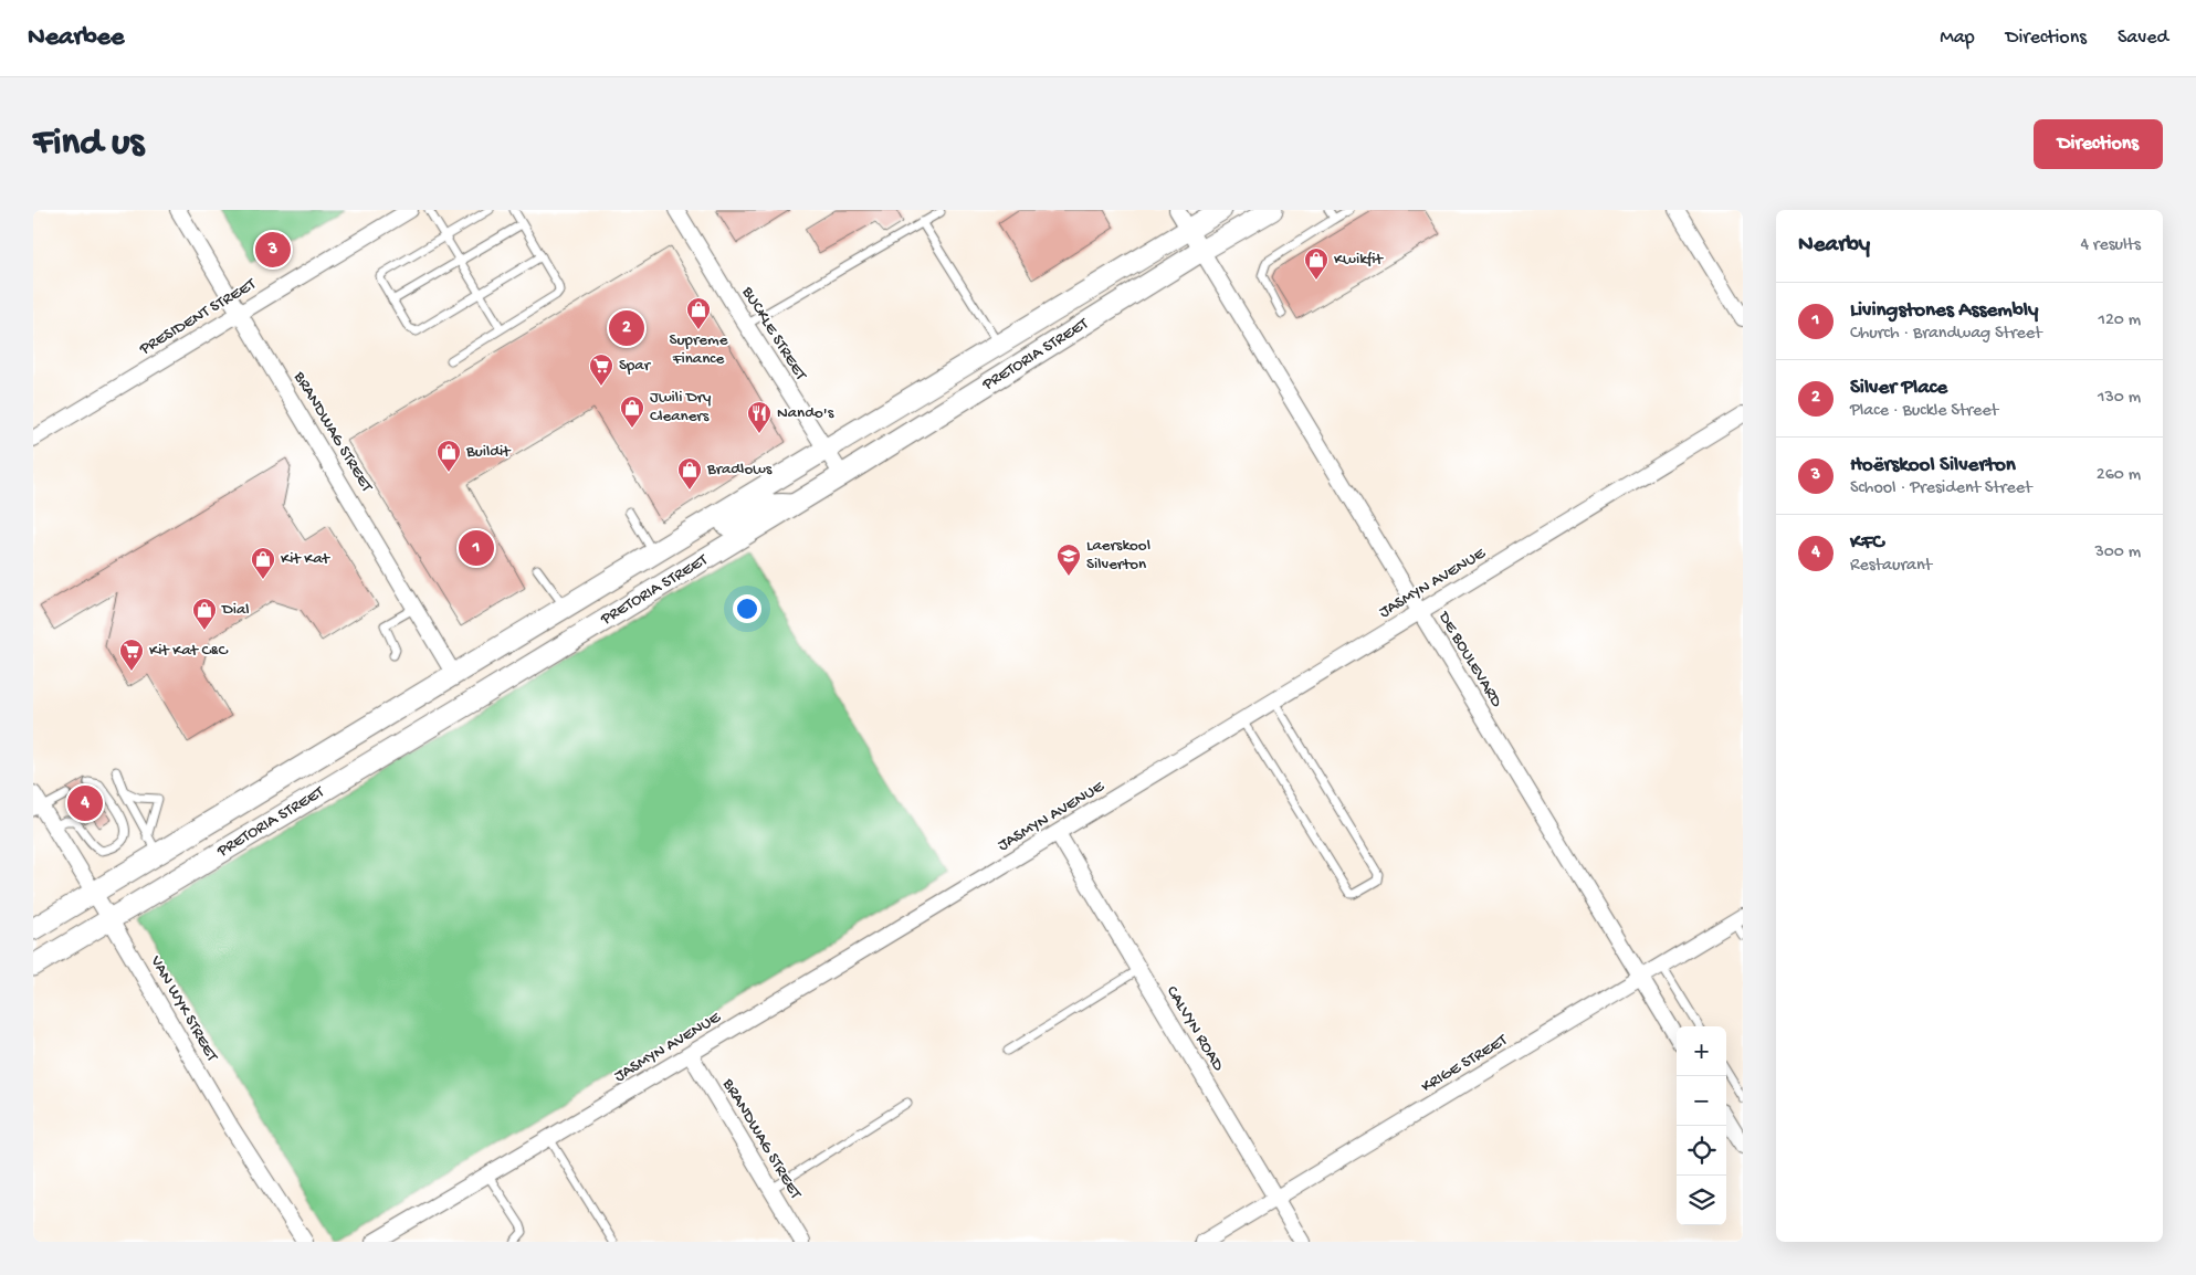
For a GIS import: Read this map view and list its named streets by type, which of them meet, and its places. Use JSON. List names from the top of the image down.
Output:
{
  "streets": {
    "main road": ["PRETORIA STREET"],
    "street": [
      "PRESIDENT STREET",
      "BUCKLE STREET",
      "BRANDWAG STREET",
      "JASMYN AVENUE",
      "DE BOULEVARD",
      "VAN WYK STREET",
      "CALVYN ROAD",
      "KRIGE STREET"
    ]
  },
  "crossings": [
    ["PRESIDENT STREET", "BRANDWAG STREET"],
    ["BUCKLE STREET", "PRETORIA STREET"],
    ["PRETORIA STREET", "BRANDWAG STREET"],
    ["PRETORIA STREET", "DE BOULEVARD"],
    ["PRETORIA STREET", "VAN WYK STREET"],
    ["BRANDWAG STREET", "JASMYN AVENUE"],
    ["JASMYN AVENUE", "DE BOULEVARD"],
    ["JASMYN AVENUE", "CALVYN ROAD"],
    ["DE BOULEVARD", "KRIGE STREET"],
    ["CALVYN ROAD", "KRIGE STREET"]
  ],
  "places": {
    "shop": [
      "Kwikfit",
      "Supreme Finance",
      "Jwili Dry Cleaners",
      "Buildit",
      "Bradlows",
      "Kit Kat",
      "Dial"
    ],
    "supermarket": ["Spar", "Kit Kat C&C"],
    "restaurant": ["Nando's"],
    "school or university": ["Laerskool Silverton"]
  },
  "page": {
    "header": "Nearbee",
    "nav": ["Map", "Directions", "Saved"],
    "buttons": "Directions",
    "title": "Find us",
    "heading": ["Nearby", "4 results"],
    "pins": [
      "3",
      "2",
      "1",
      "4"
    ],
    "list": [
      {
        "mark": "1",
        "name": "Livingstones Assembly",
        "note": "Church · Brandwag Street",
        "value": "120 m"
      },
      {
        "mark": "2",
        "name": "Silver Place",
        "note": "Place · Buckle Street",
        "value": "130 m"
      },
      {
        "mark": "3",
        "name": "Hoërskool Silverton",
        "note": "School · President Street",
        "value": "260 m"
      },
      {
        "mark": "4",
        "name": "KFC",
        "note": "Restaurant",
        "value": "300 m"
      }
    ],
    "map_buttons": ["+", "−"]
  }
}
